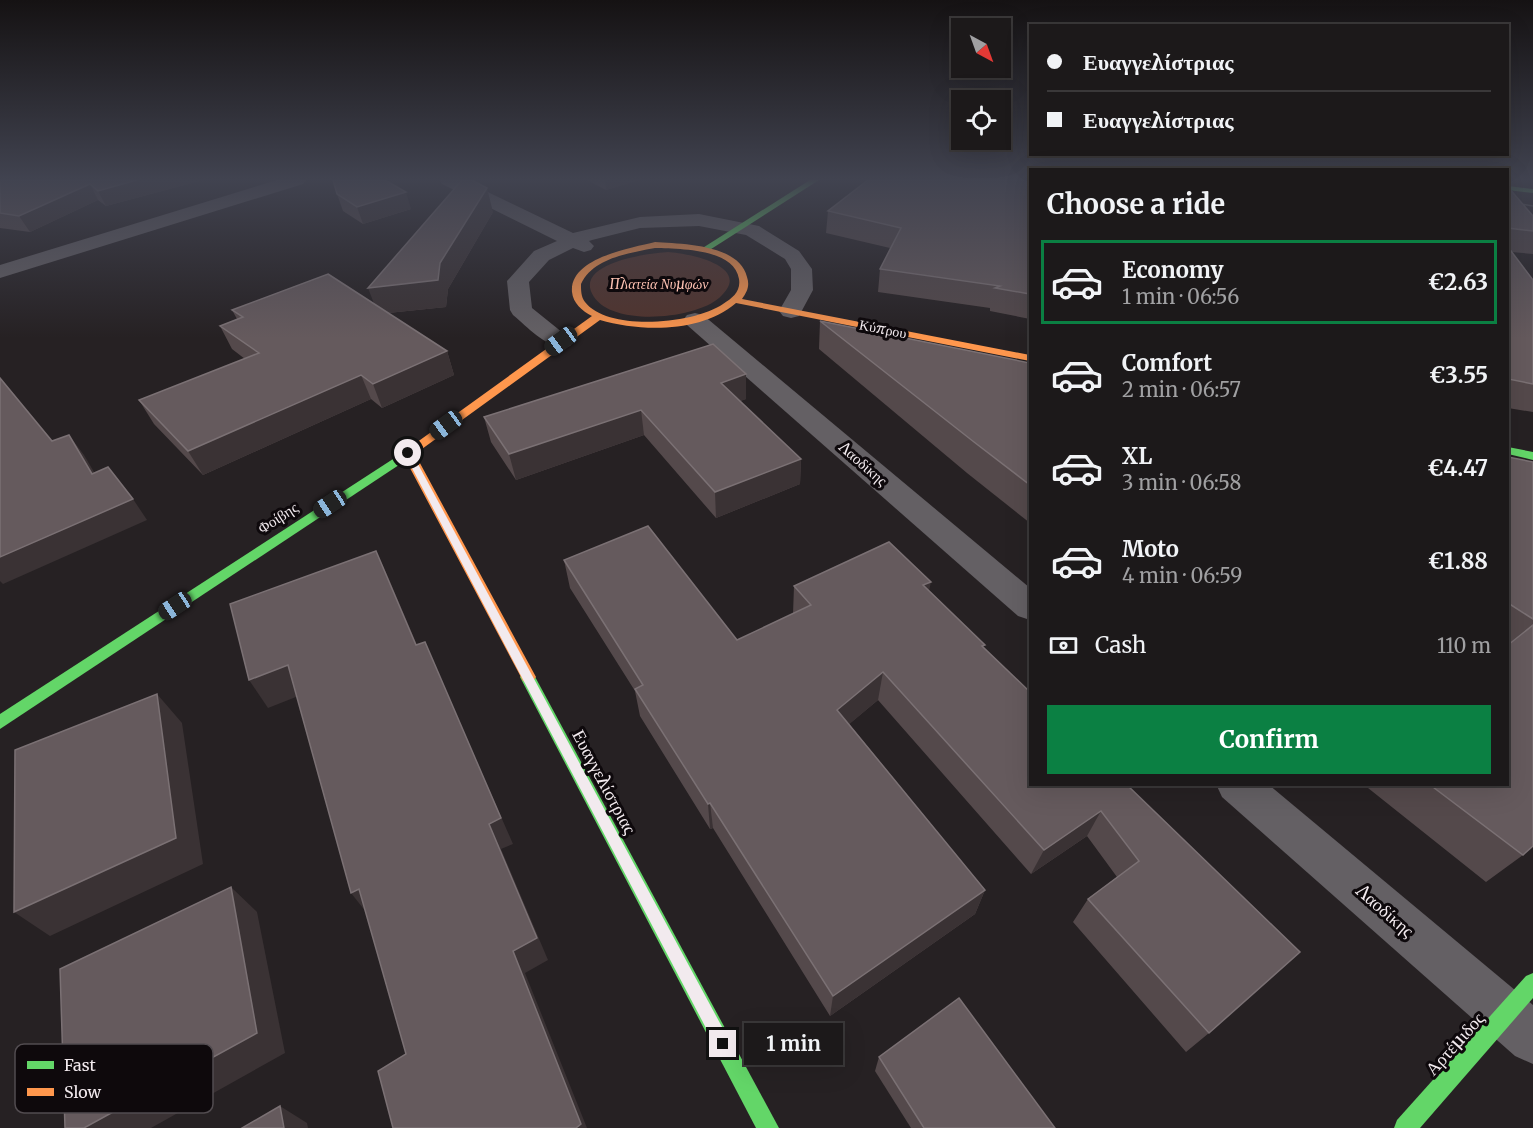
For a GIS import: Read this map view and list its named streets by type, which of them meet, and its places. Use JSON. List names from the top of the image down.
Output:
{
  "streets": {
    "street": [
      "Κύπρου",
      "Λαοδίκης",
      "Φοίβης",
      "Ευαγγελίστριας",
      "Αρτέμιδος"
    ]
  },
  "crossings": [
    ["Λαοδίκης", "Αρτέμιδος"],
    ["Φοίβης", "Ευαγγελίστριας"]
  ],
  "parks": ["Πλατεία Νυμφών"],
  "legend": ["Fast", "Slow"],
  "north": "bottom right",
  "page": {
    "banner": ["Ευαγγελίστριας", "Ευαγγελίστριας"],
    "heading": "Choose a ride",
    "list": [
      {
        "name": "Economy",
        "note": "1 min · 06:56",
        "value": "€2.63"
      },
      {
        "name": "Comfort",
        "note": "2 min · 06:57",
        "value": "€3.55"
      },
      {
        "name": "XL",
        "note": "3 min · 06:58",
        "value": "€4.47"
      },
      {
        "name": "Moto",
        "note": "4 min · 06:59",
        "value": "€1.88"
      }
    ],
    "pay": ["Cash", "110 m"],
    "buttons": "Confirm",
    "bubble": "1 min"
  }
}
